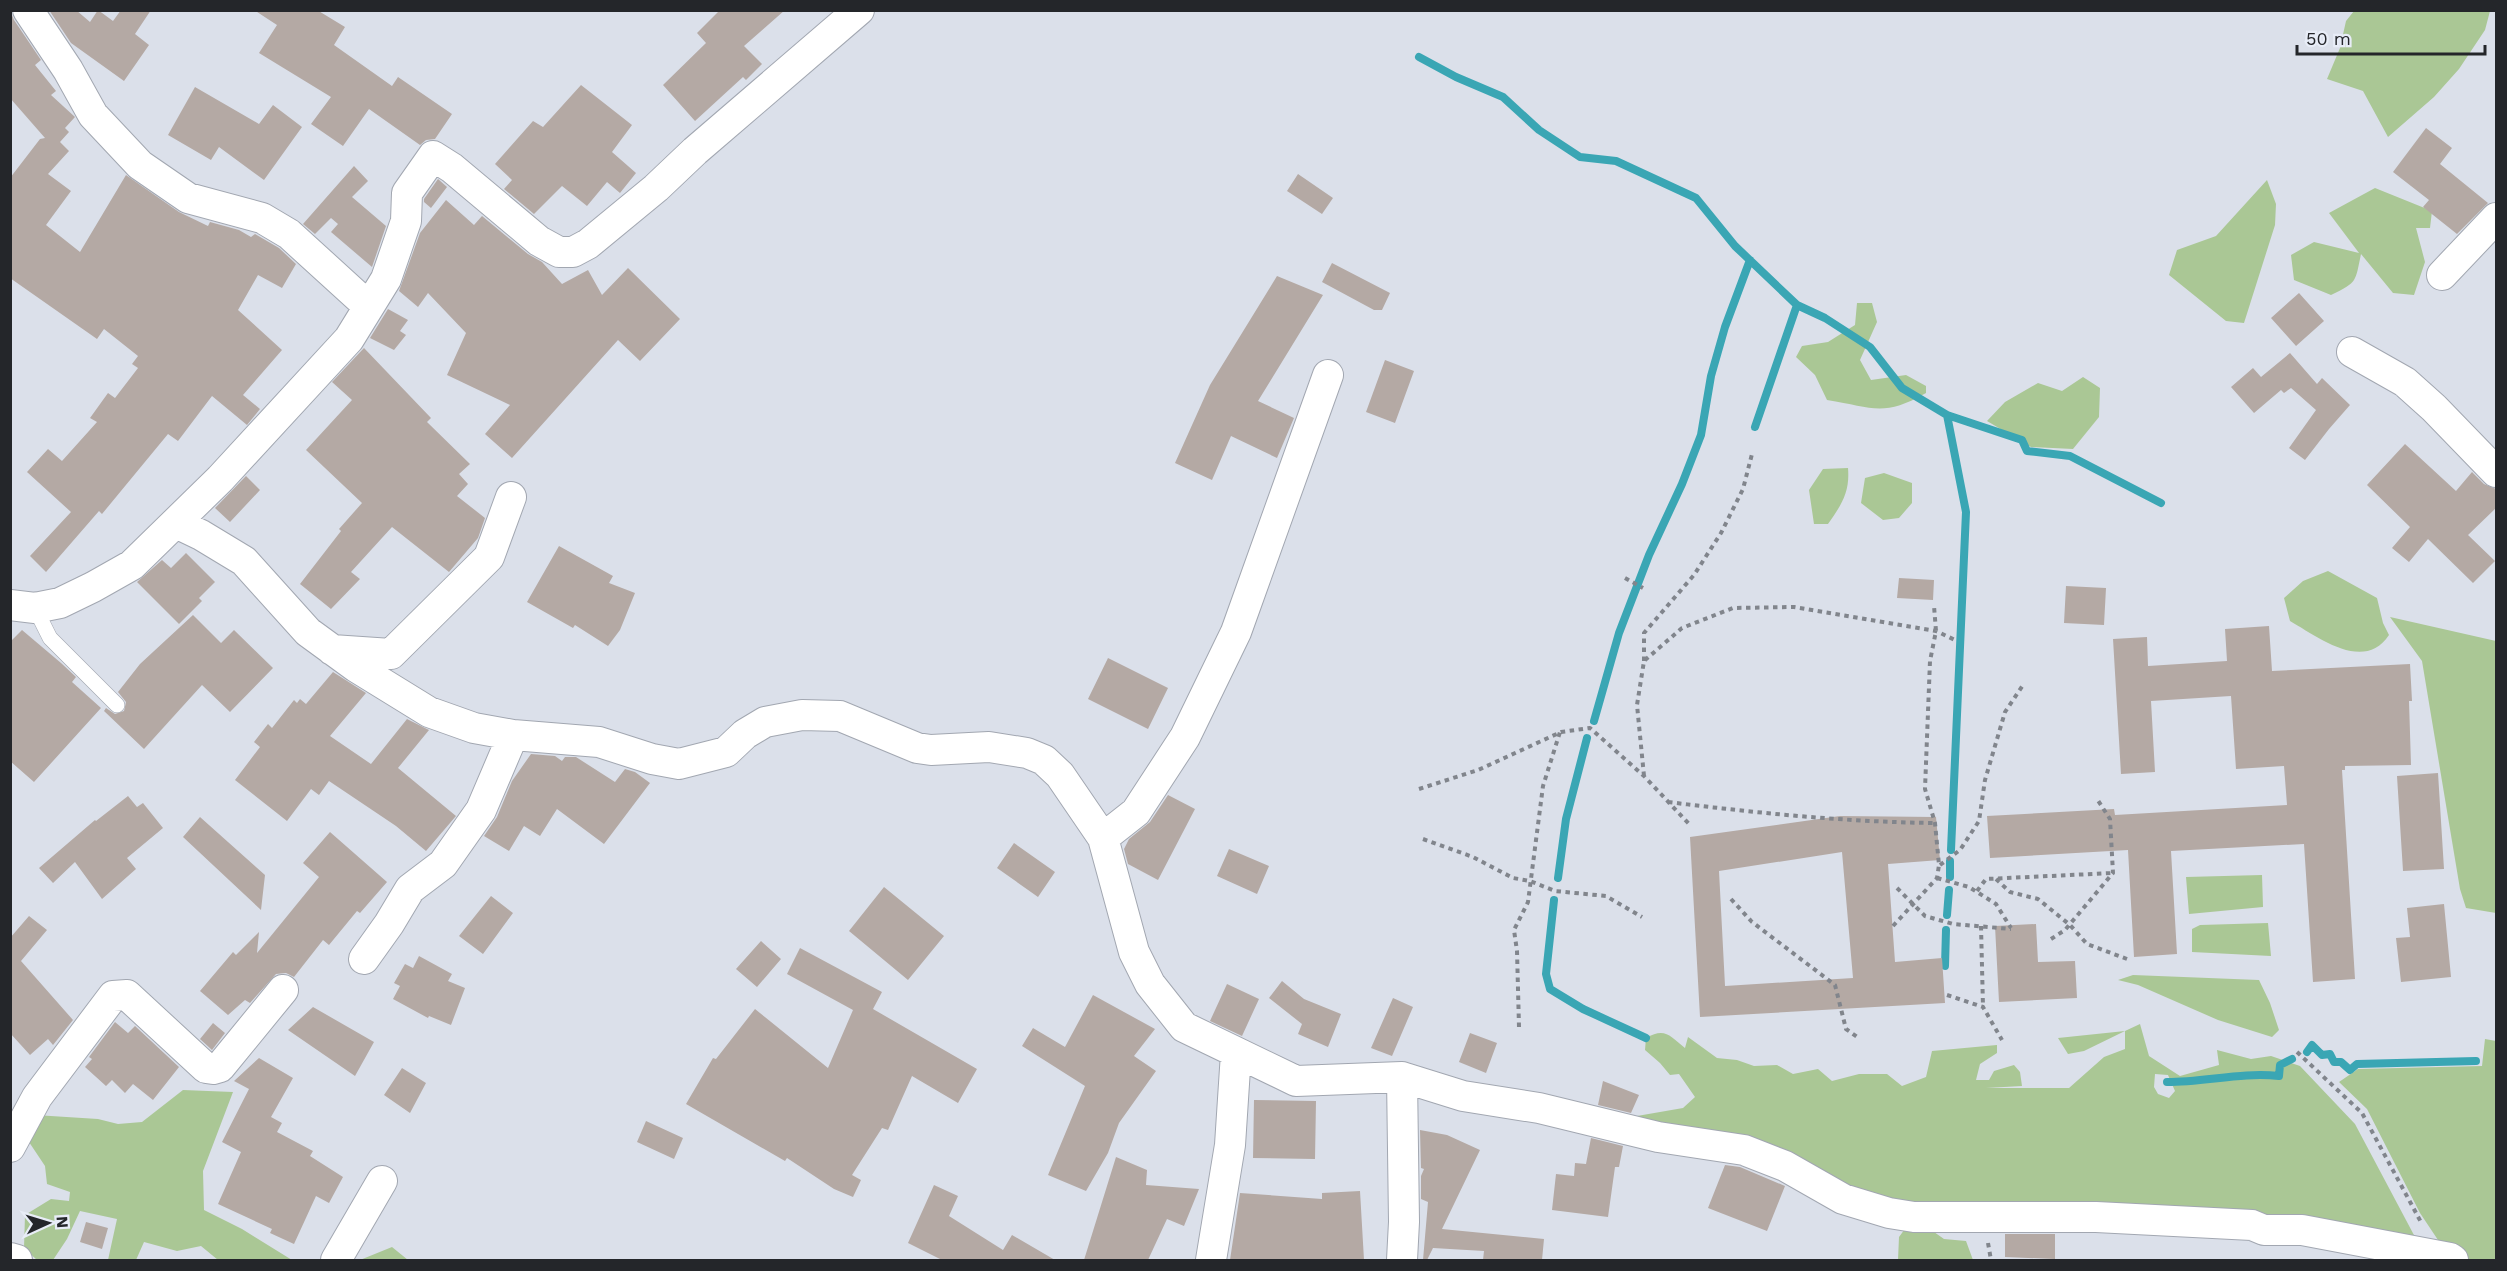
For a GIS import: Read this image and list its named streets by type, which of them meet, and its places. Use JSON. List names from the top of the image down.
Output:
{
  "scale_bar": "50 m",
  "north": "right"
}
